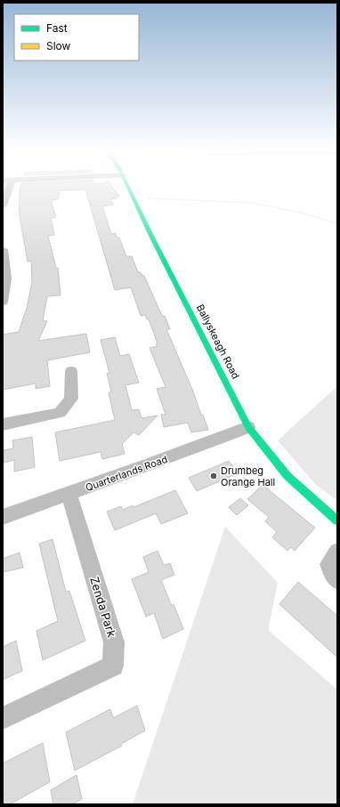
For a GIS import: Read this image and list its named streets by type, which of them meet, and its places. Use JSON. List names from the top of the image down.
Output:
{
  "streets": {
    "main road": ["Ballyskeagh Road"],
    "street": ["Quarterlands Road", "Zenda Park"]
  },
  "crossings": [
    ["Ballyskeagh Road", "Quarterlands Road"],
    ["Quarterlands Road", "Zenda Park"]
  ],
  "places": ["Drumbeg Orange Hall"],
  "legend": ["Fast", "Slow"]
}
